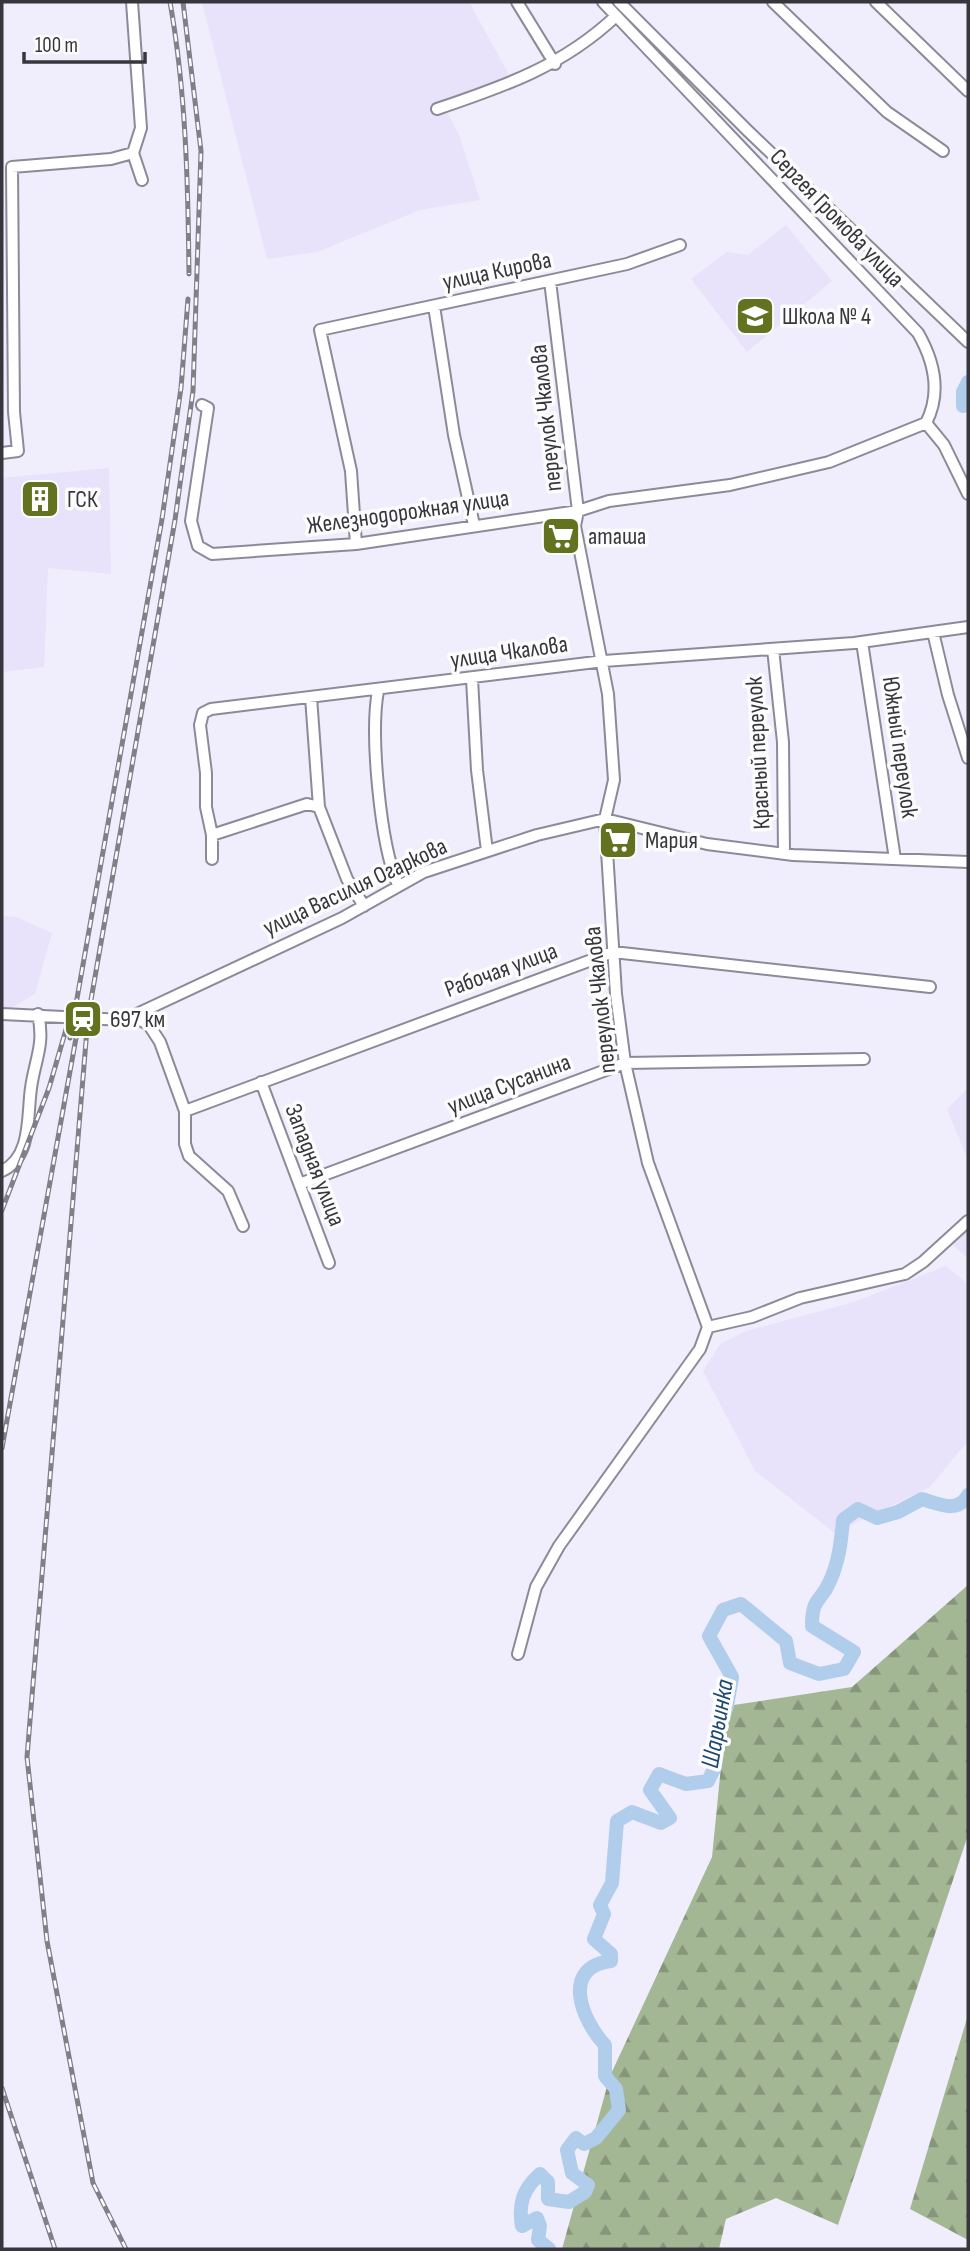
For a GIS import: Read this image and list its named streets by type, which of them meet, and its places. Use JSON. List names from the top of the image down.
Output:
{
  "streets": {
    "street": [
      "Сергея Громова улица",
      "улица Кирова",
      "переулок Чкалова",
      "Железнодорожная улица",
      "улица Чкалова",
      "Южный переулок",
      "Красный переулок",
      "улица Василия Огаркова",
      "Рабочая улица",
      "улица Сусанина",
      "Западная улица"
    ]
  },
  "crossings": [
    ["Сергея Громова улица", "Железнодорожная улица"],
    ["улица Кирова", "переулок Чкалова"],
    ["улица Кирова", "Железнодорожная улица"],
    ["переулок Чкалова", "Железнодорожная улица"],
    ["переулок Чкалова", "улица Чкалова"],
    ["переулок Чкалова", "улица Василия Огаркова"],
    ["переулок Чкалова", "Рабочая улица"],
    ["переулок Чкалова", "улица Сусанина"],
    ["улица Чкалова", "Южный переулок"],
    ["улица Чкалова", "Красный переулок"],
    ["Южный переулок", "улица Василия Огаркова"],
    ["Красный переулок", "улица Василия Огаркова"],
    ["Рабочая улица", "Западная улица"],
    ["улица Сусанина", "Западная улица"]
  ],
  "water": ["Шарьинка"],
  "places": {
    "school or university": ["Школа № 4"],
    "building": ["ГСК"],
    "supermarket": ["аташа", "Мария"],
    "station": ["697 км"]
  },
  "scale_bar": "100 m"
}
